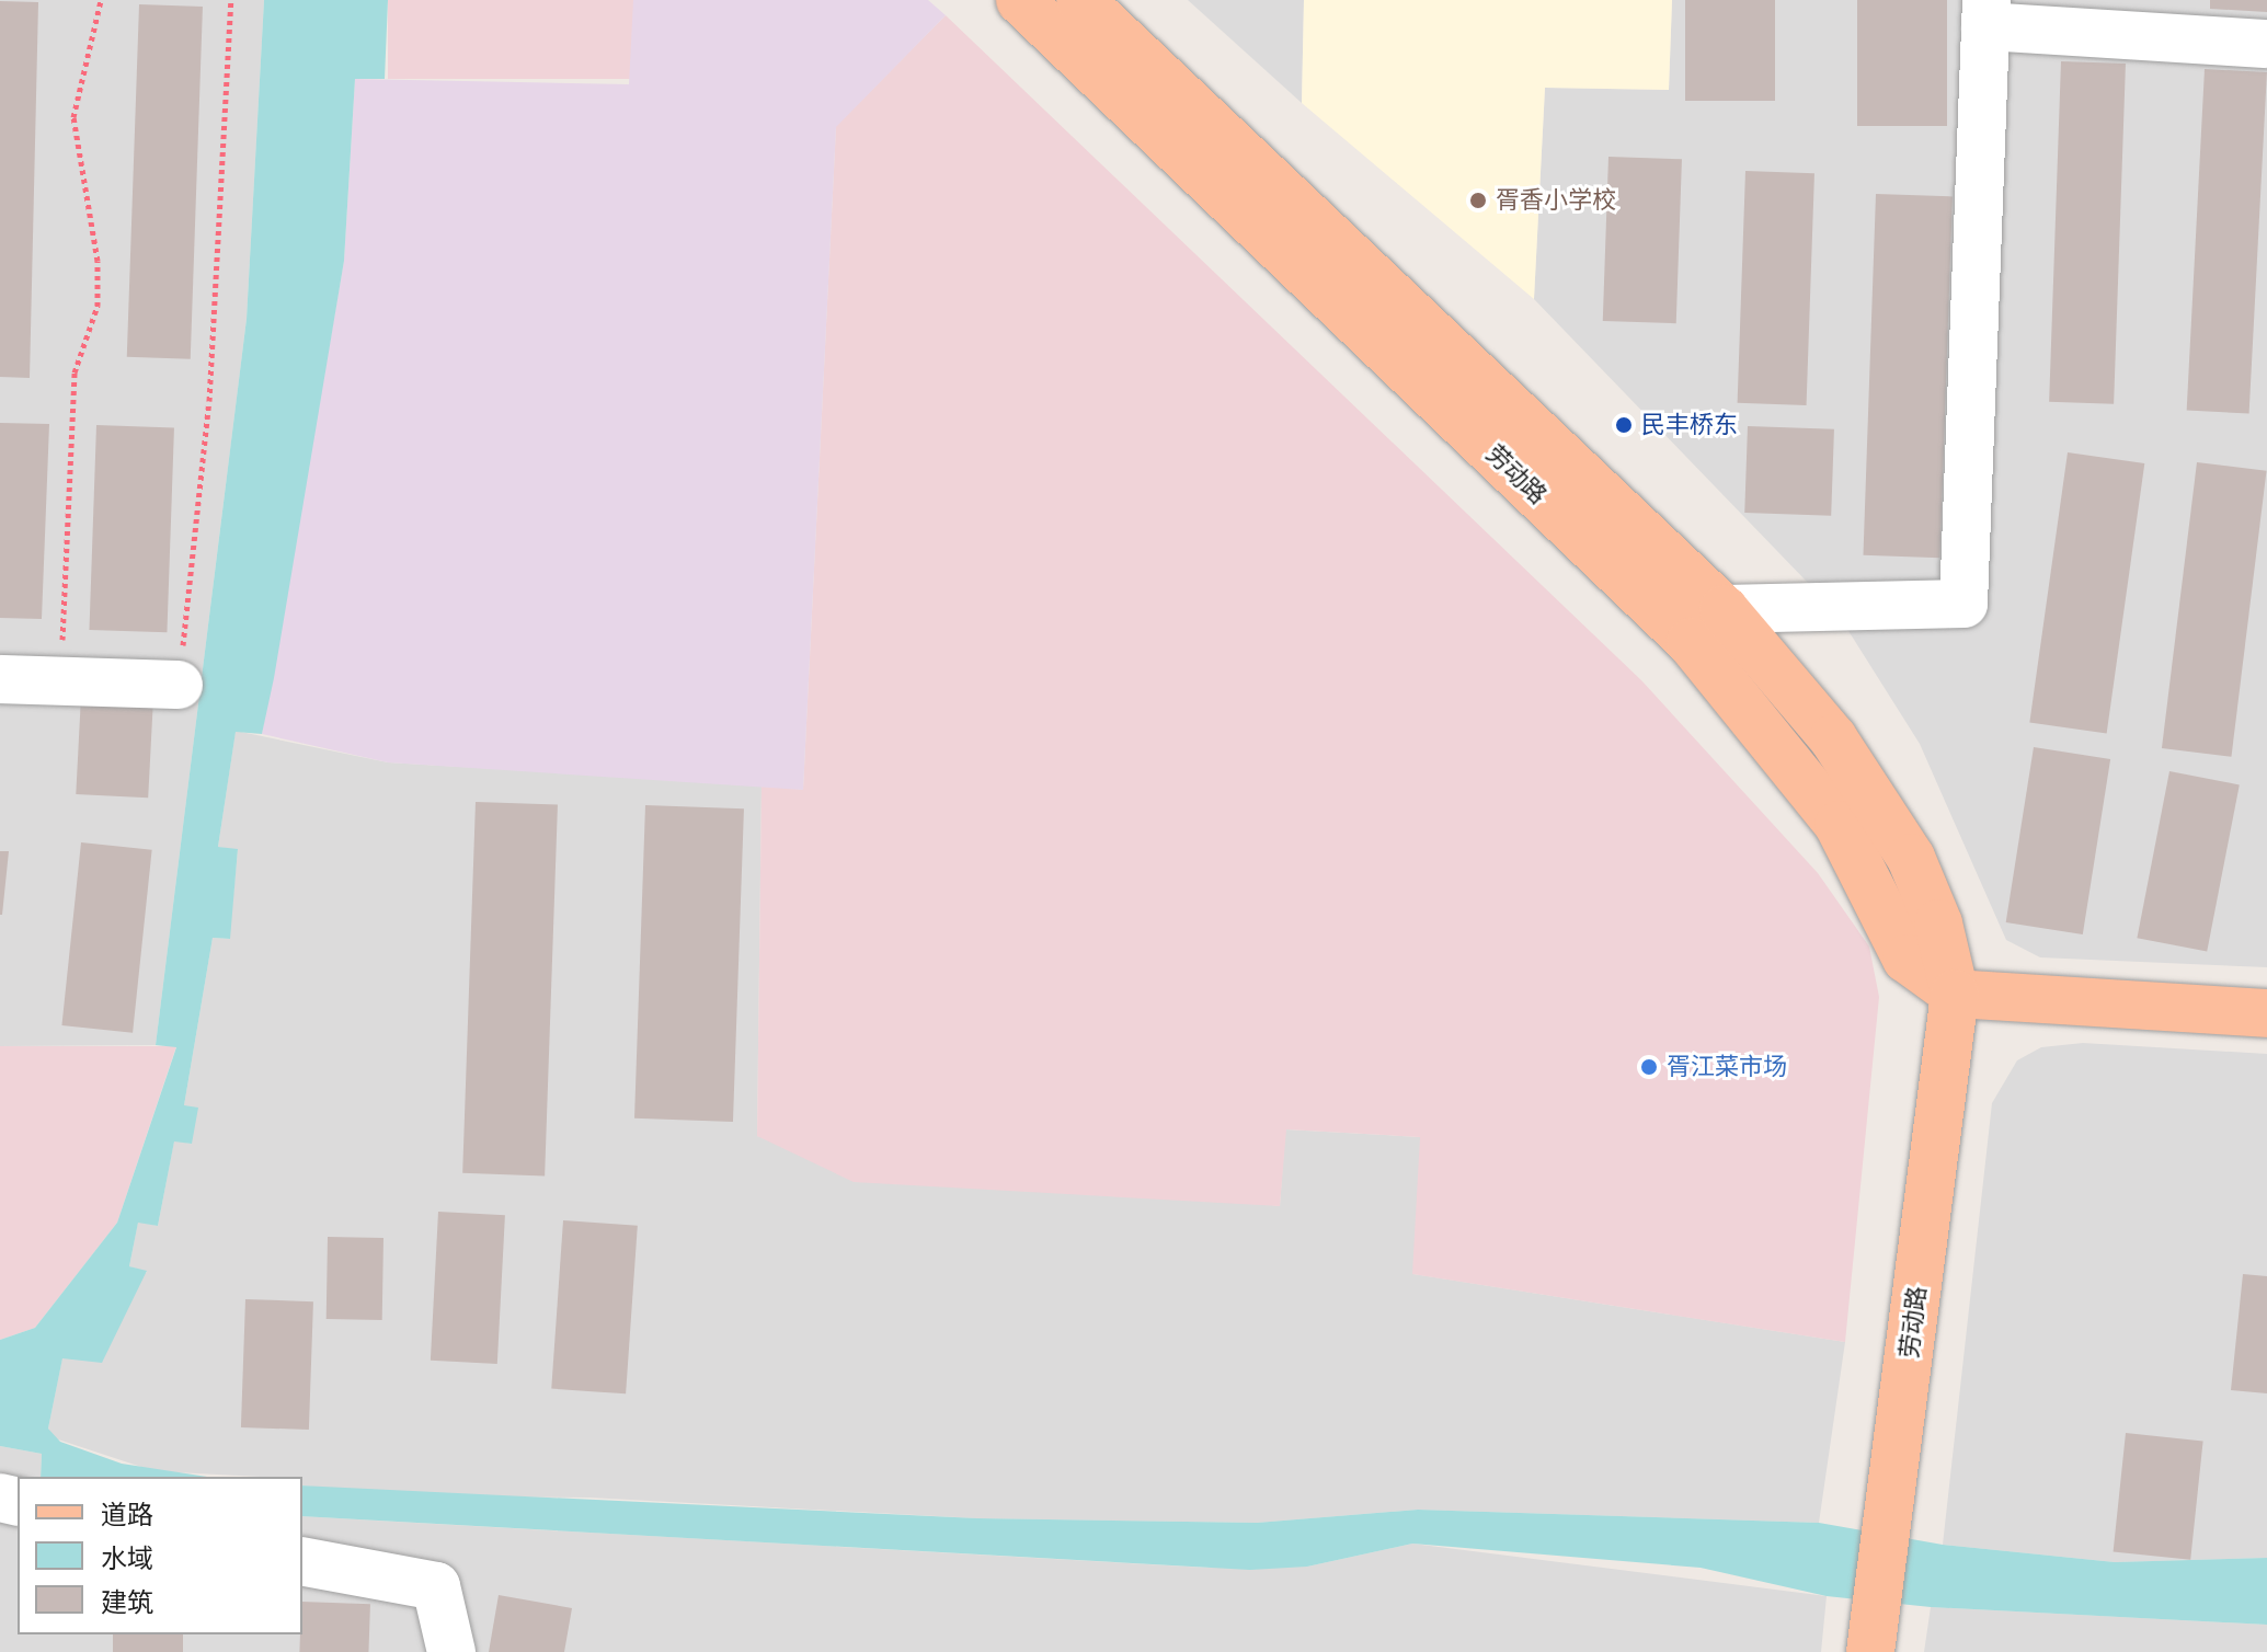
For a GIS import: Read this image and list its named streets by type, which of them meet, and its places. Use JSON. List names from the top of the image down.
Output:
{
  "streets": {
    "main road": ["劳动路"]
  },
  "places": ["胥香小学校", "民丰桥东", "胥江菜市场"],
  "legend": ["道路", "水域", "建筑"]
}
